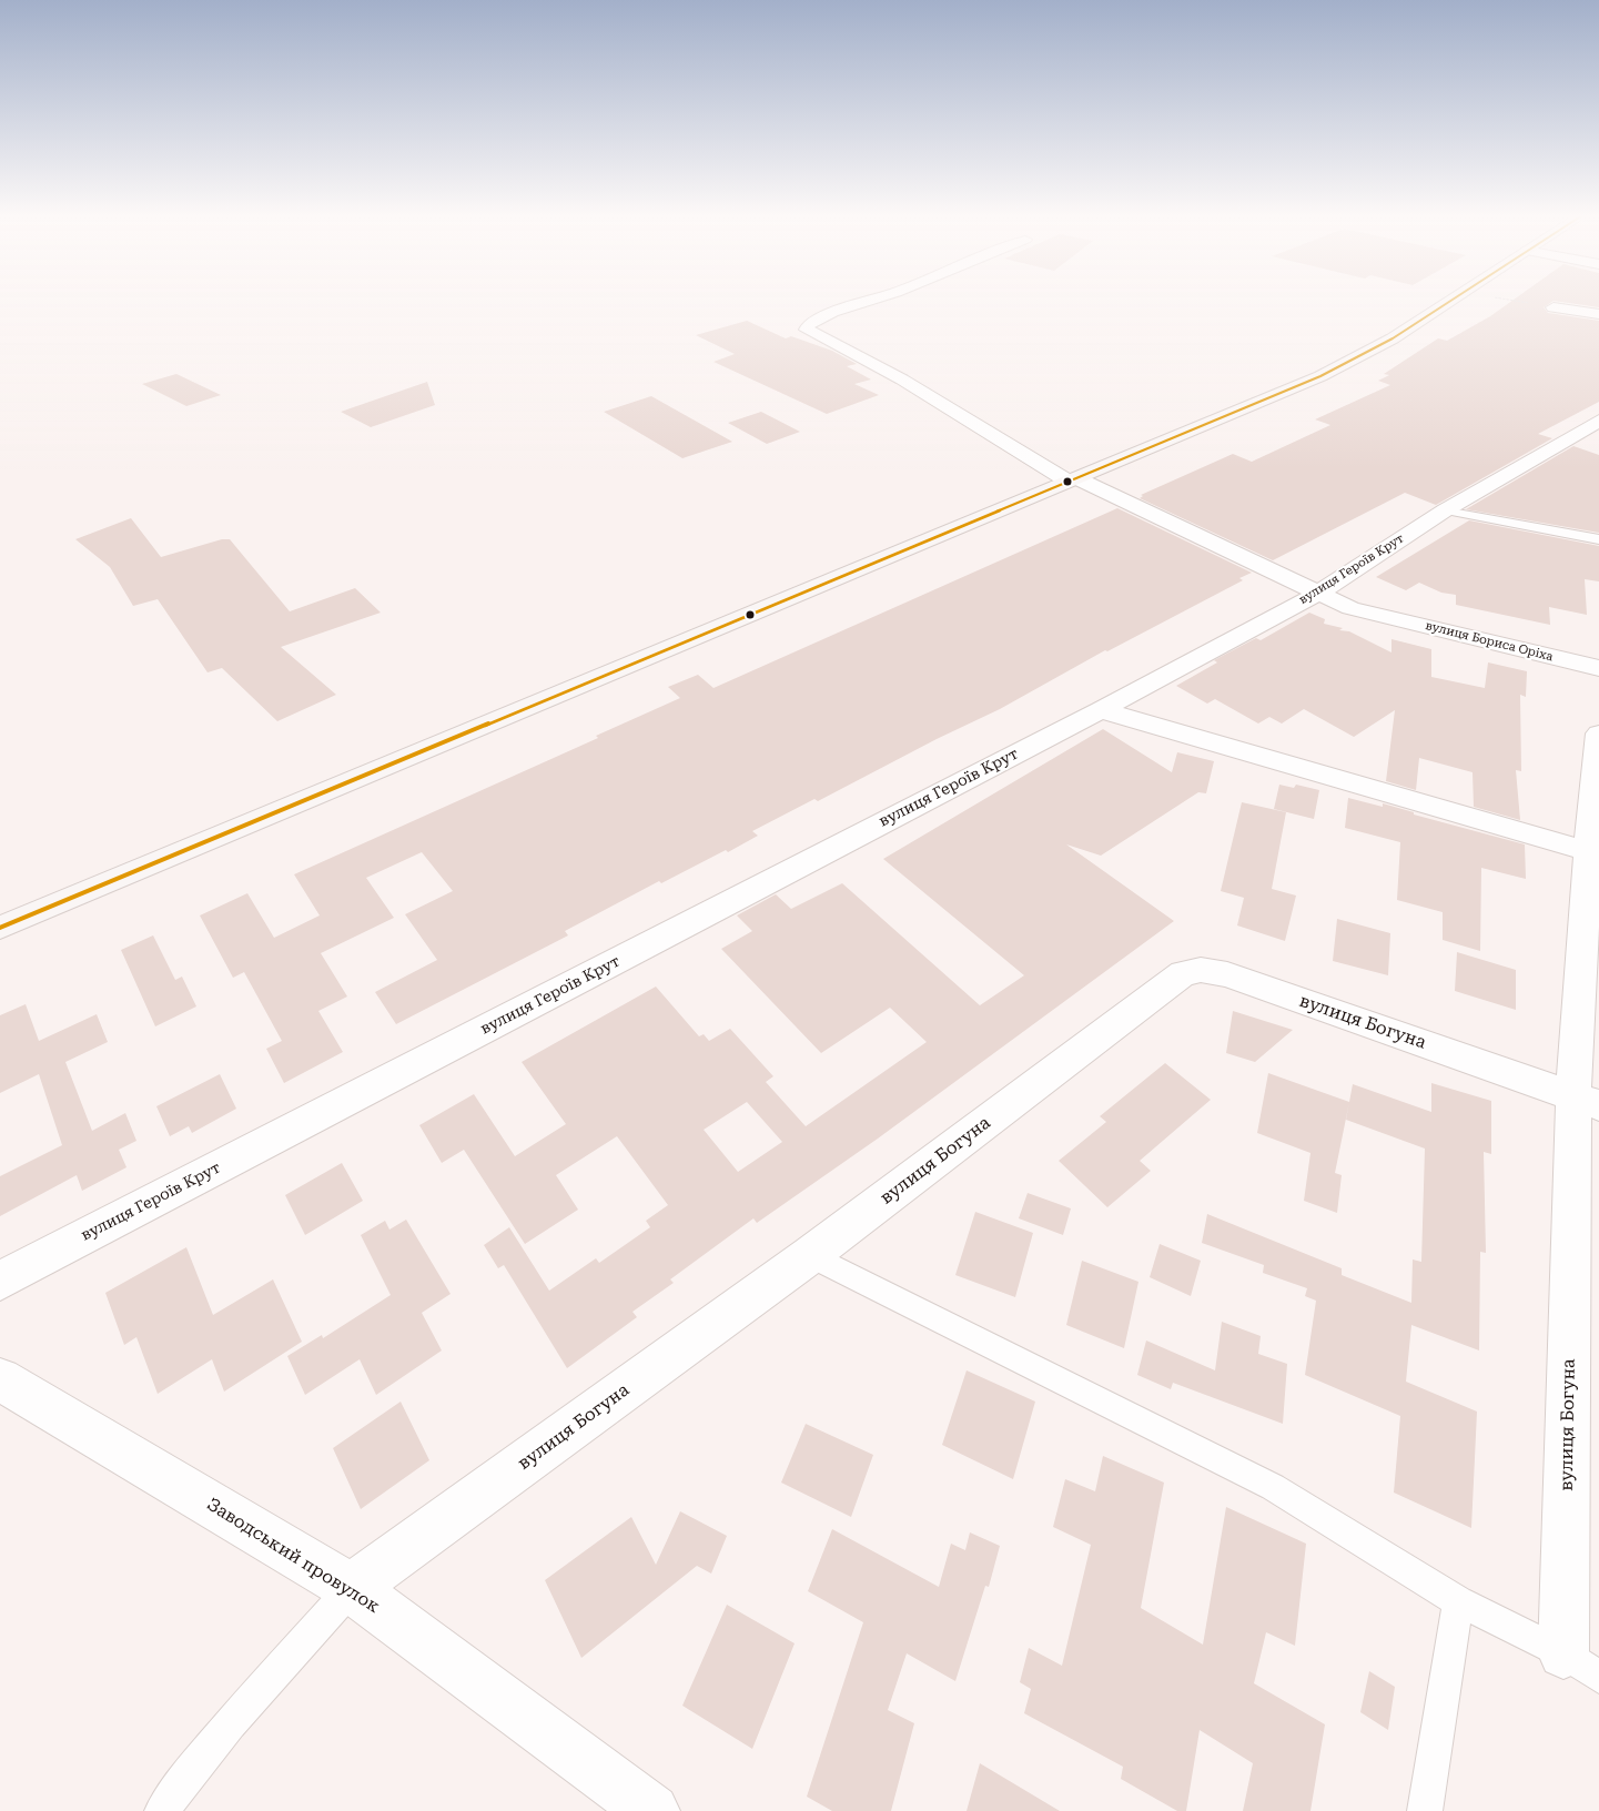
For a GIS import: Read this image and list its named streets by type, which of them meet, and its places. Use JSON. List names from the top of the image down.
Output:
{
  "streets": {
    "street": [
      "вулиця Героїв Крут",
      "вулиця Бориса Оріха",
      "вулиця Богуна",
      "Заводський провулок"
    ]
  },
  "crossings": [
    ["вулиця Героїв Крут", "вулиця Бориса Оріха"],
    ["вулиця Богуна", "Заводський провулок"]
  ]
}
